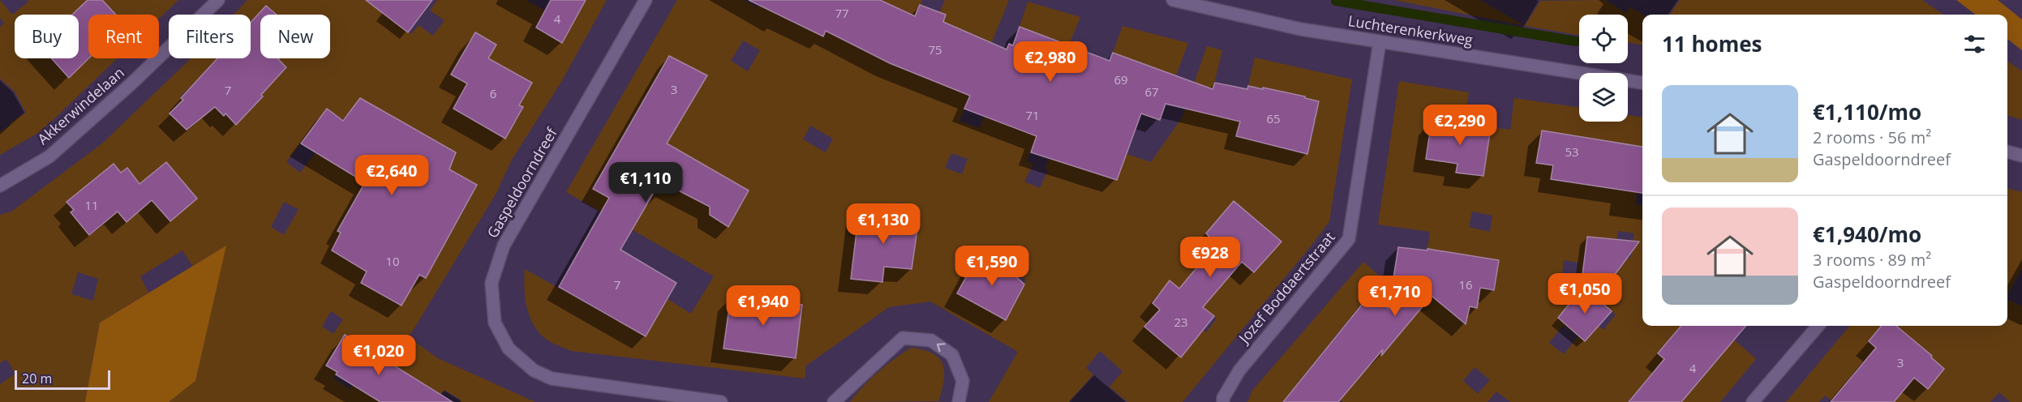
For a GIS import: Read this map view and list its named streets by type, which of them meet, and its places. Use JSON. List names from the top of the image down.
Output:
{
  "streets": {
    "street": [
      "Luchterenkerkweg",
      "Akkerwindelaan",
      "Gaspeldoorndreef",
      "Jozef Boddaertstraat"
    ]
  },
  "crossings": [
    ["Luchterenkerkweg", "Jozef Boddaertstraat"]
  ],
  "house_numbers": [
    "77",
    "4",
    "75",
    "69",
    "3",
    "7",
    "67",
    "6",
    "71",
    "65",
    "53",
    "11",
    "10",
    "7",
    "16",
    "23",
    "3",
    "4"
  ],
  "scale_bar": "20 m",
  "page": {
    "chip": [
      "Buy",
      "Rent",
      "Filters",
      "New"
    ],
    "heading": "11 homes",
    "price": [
      "€2,980",
      "€2,290",
      "€2,640",
      "€1,110",
      "€1,130",
      "€928",
      "€1,590",
      "€1,050",
      "€1,710",
      "€1,940",
      "€1,020"
    ],
    "list": [
      {
        "name": "€1,110/mo",
        "note": "2 rooms · 56 m² · Gaspeldoorndreef"
      },
      {
        "name": "€1,940/mo",
        "note": "3 rooms · 89 m² · Gaspeldoorndreef"
      }
    ],
    "scale": "20 m"
  }
}
